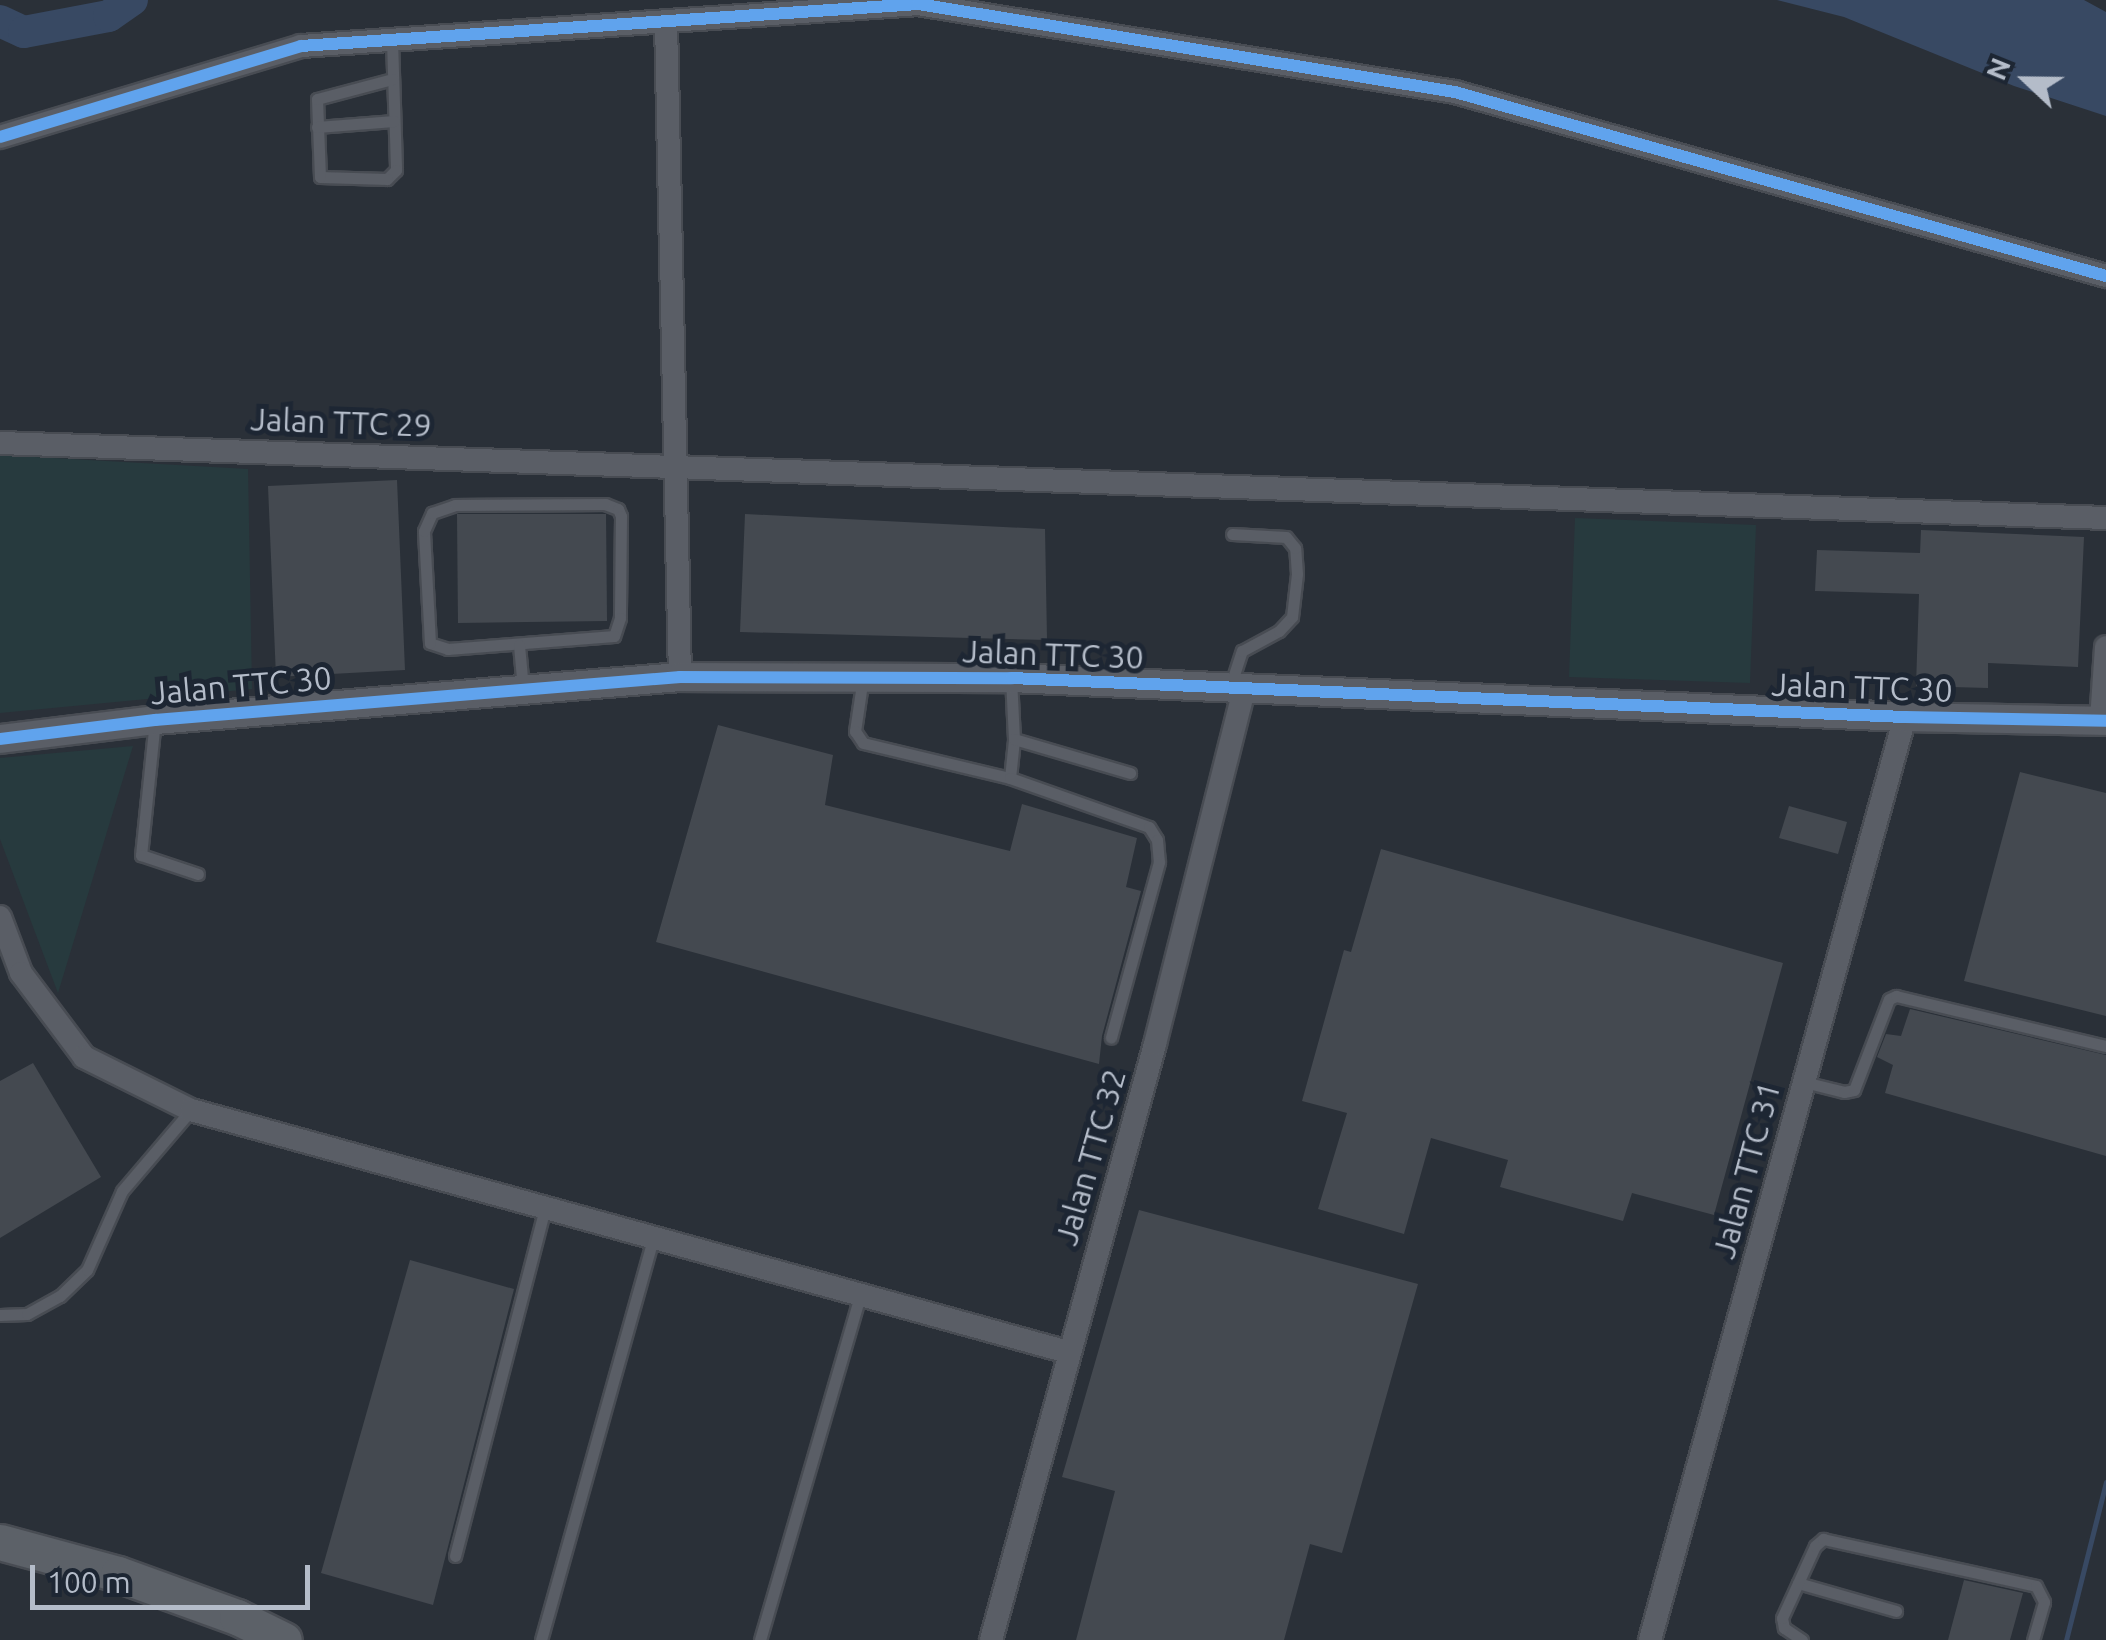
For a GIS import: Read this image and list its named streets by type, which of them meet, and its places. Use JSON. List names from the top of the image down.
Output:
{
  "streets": {
    "street": [
      "Jalan TTC 29",
      "Jalan TTC 30",
      "Jalan TTC 32",
      "Jalan TTC 31"
    ]
  },
  "crossings": [
    ["Jalan TTC 30", "Jalan TTC 32"],
    ["Jalan TTC 30", "Jalan TTC 31"]
  ],
  "scale_bar": "100 m",
  "north": "left"
}
